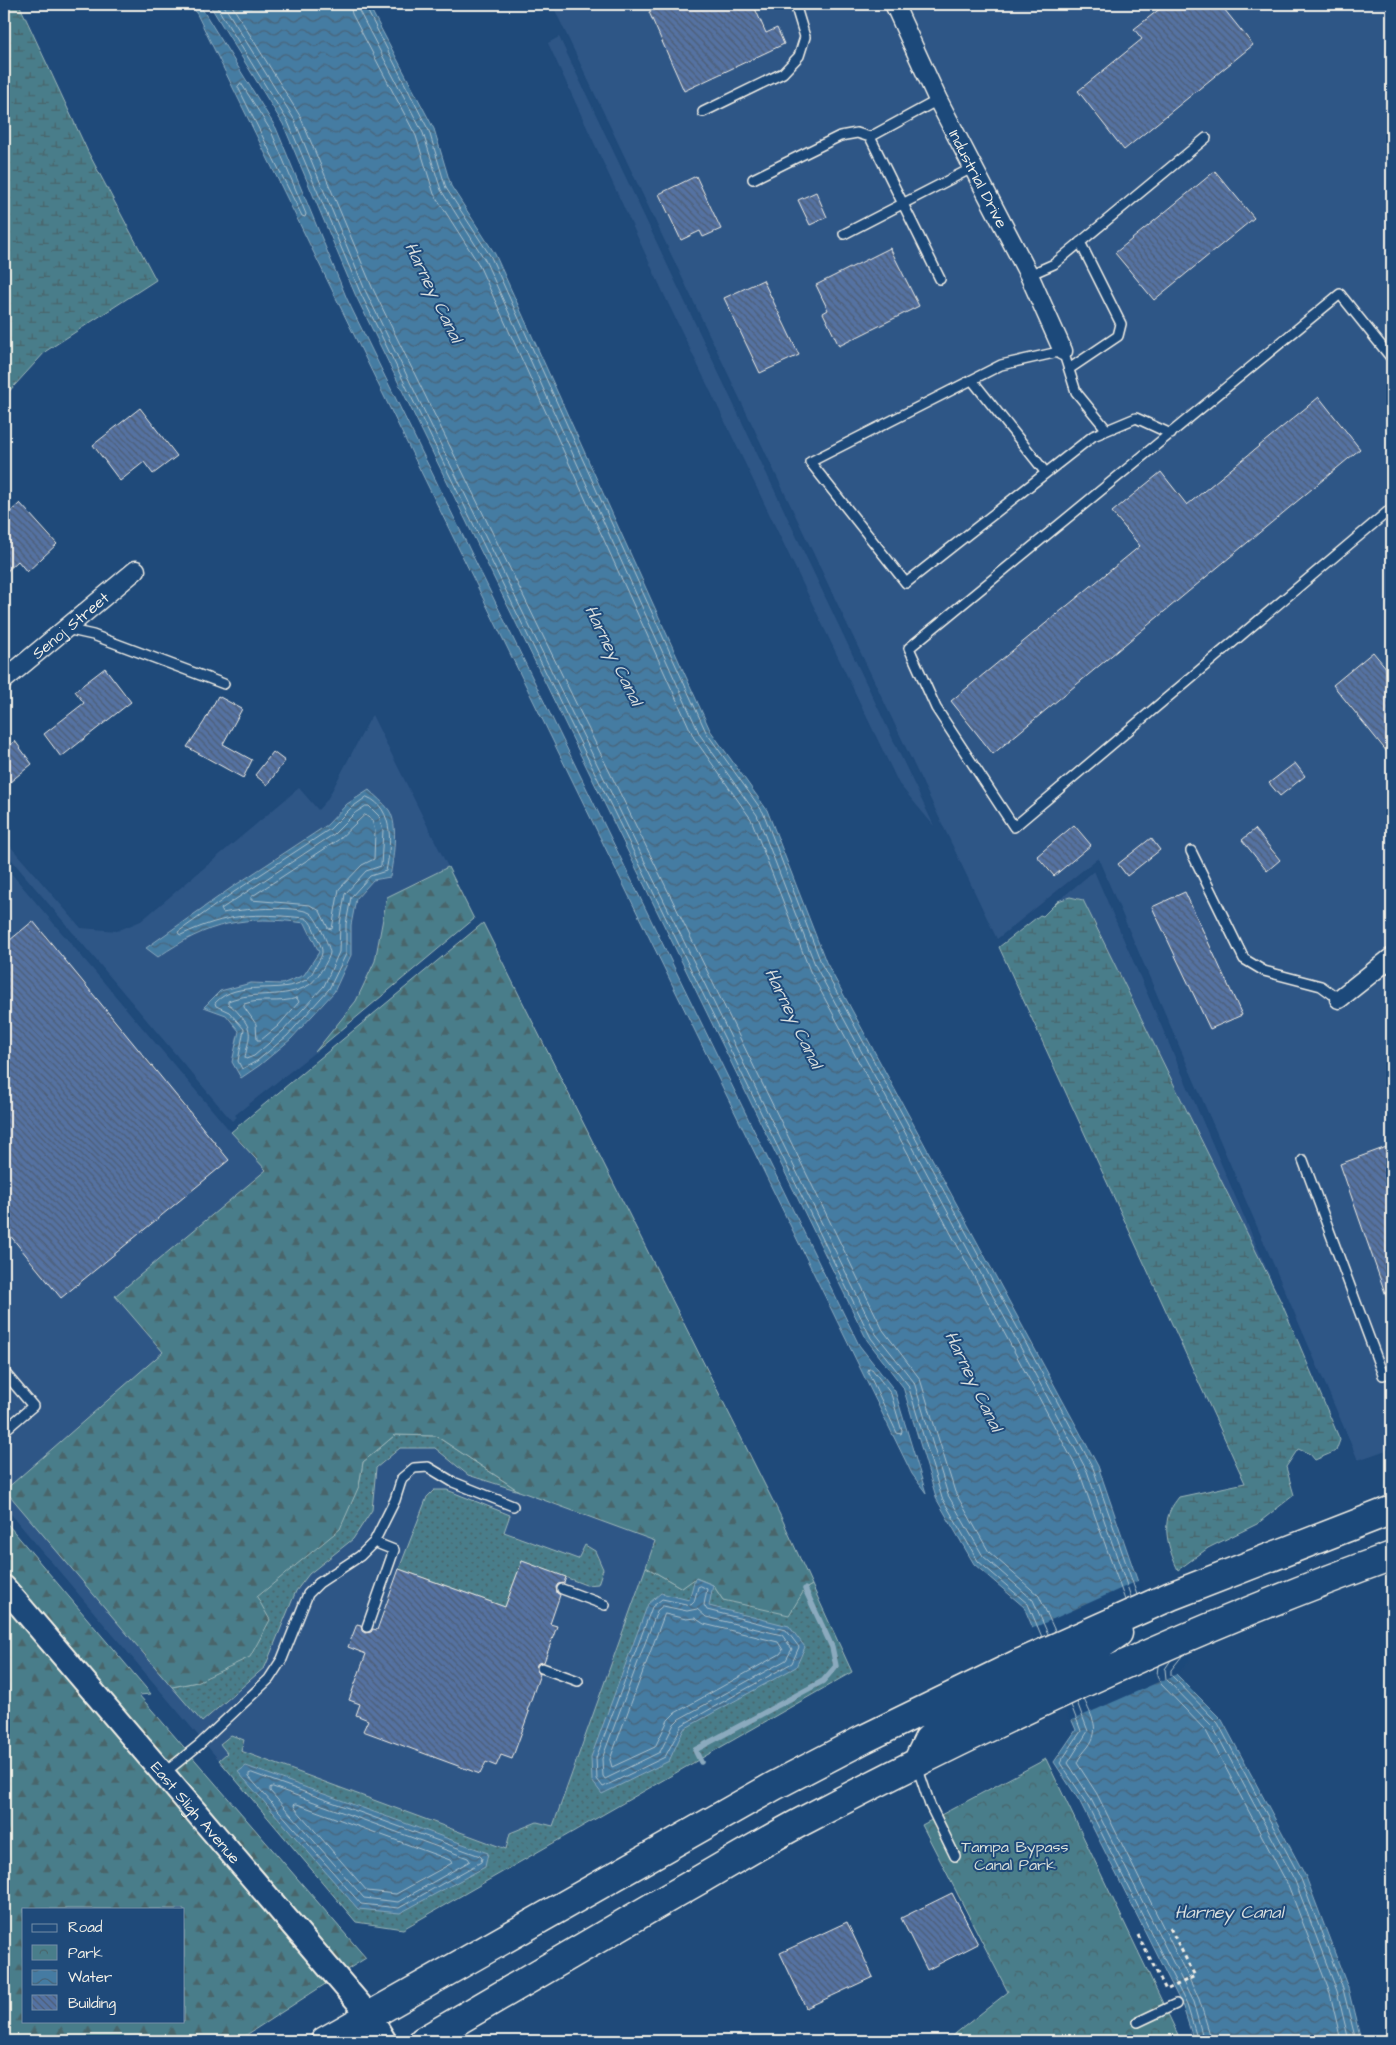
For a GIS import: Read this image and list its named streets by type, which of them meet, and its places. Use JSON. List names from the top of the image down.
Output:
{
  "streets": {
    "street": ["Industrial Drive", "Senoj Street", "East Sligh Avenue"]
  },
  "water": ["Harney Canal"],
  "parks": ["Tampa Bypass Canal Park"],
  "legend": [
    "Road",
    "Park",
    "Water",
    "Building"
  ]
}
